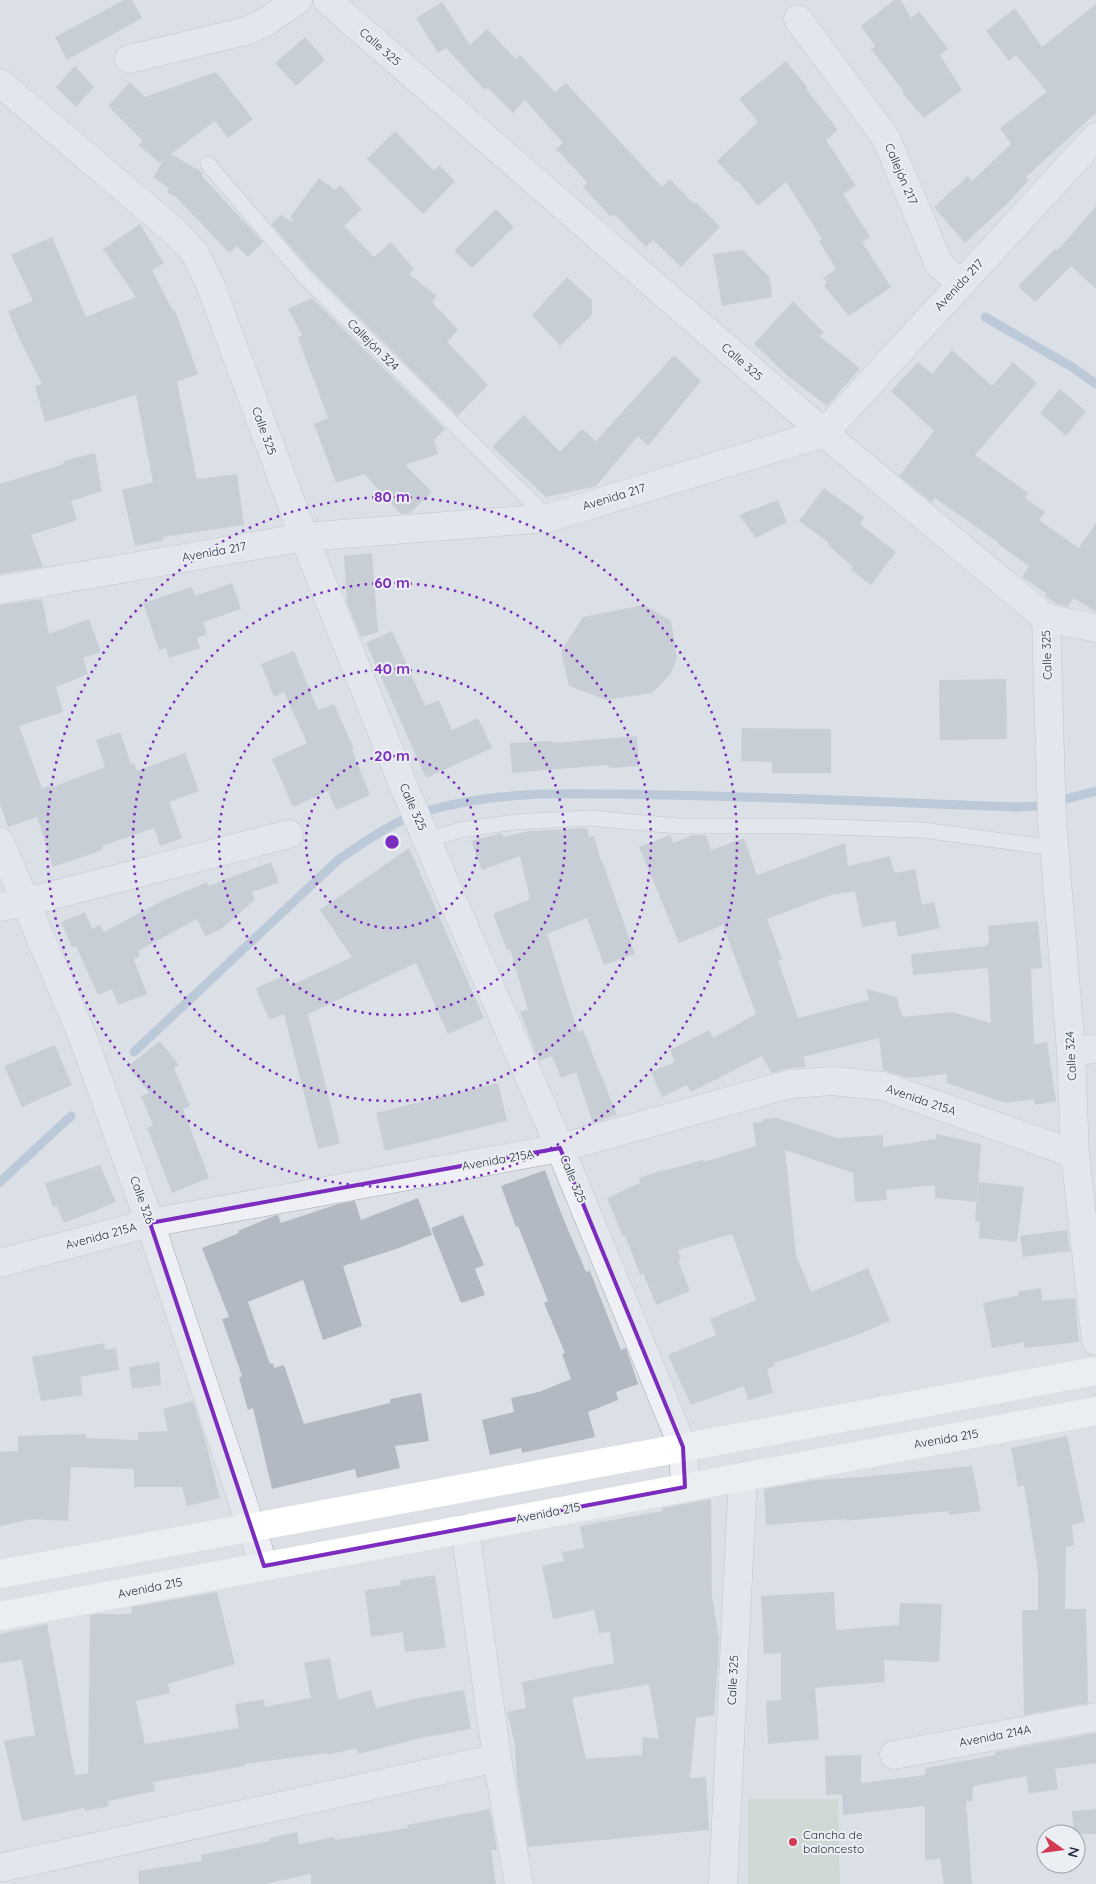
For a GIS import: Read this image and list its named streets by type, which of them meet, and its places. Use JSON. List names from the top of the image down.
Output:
{
  "streets": {
    "street": [
      "Calle 325",
      "Callejón 217",
      "Avenida 217",
      "Calle 324",
      "Avenida 215A",
      "Calle 326",
      "Avenida 215",
      "Avenida 214A"
    ],
    "lane": ["Callejón 324"]
  },
  "crossings": [
    ["Calle 325", "Avenida 217"],
    ["Calle 325", "Calle 324"],
    ["Calle 325", "Avenida 215A"],
    ["Calle 325", "Avenida 215"],
    ["Callejón 217", "Avenida 217"],
    ["Avenida 217", "Callejón 324"],
    ["Calle 324", "Avenida 215A"],
    ["Avenida 215A", "Calle 326"],
    ["Calle 326", "Avenida 215"]
  ],
  "places": ["Cancha de baloncesto"],
  "north": "right",
  "rings": [
    "80 m",
    "60 m",
    "40 m",
    "20 m"
  ]
}
